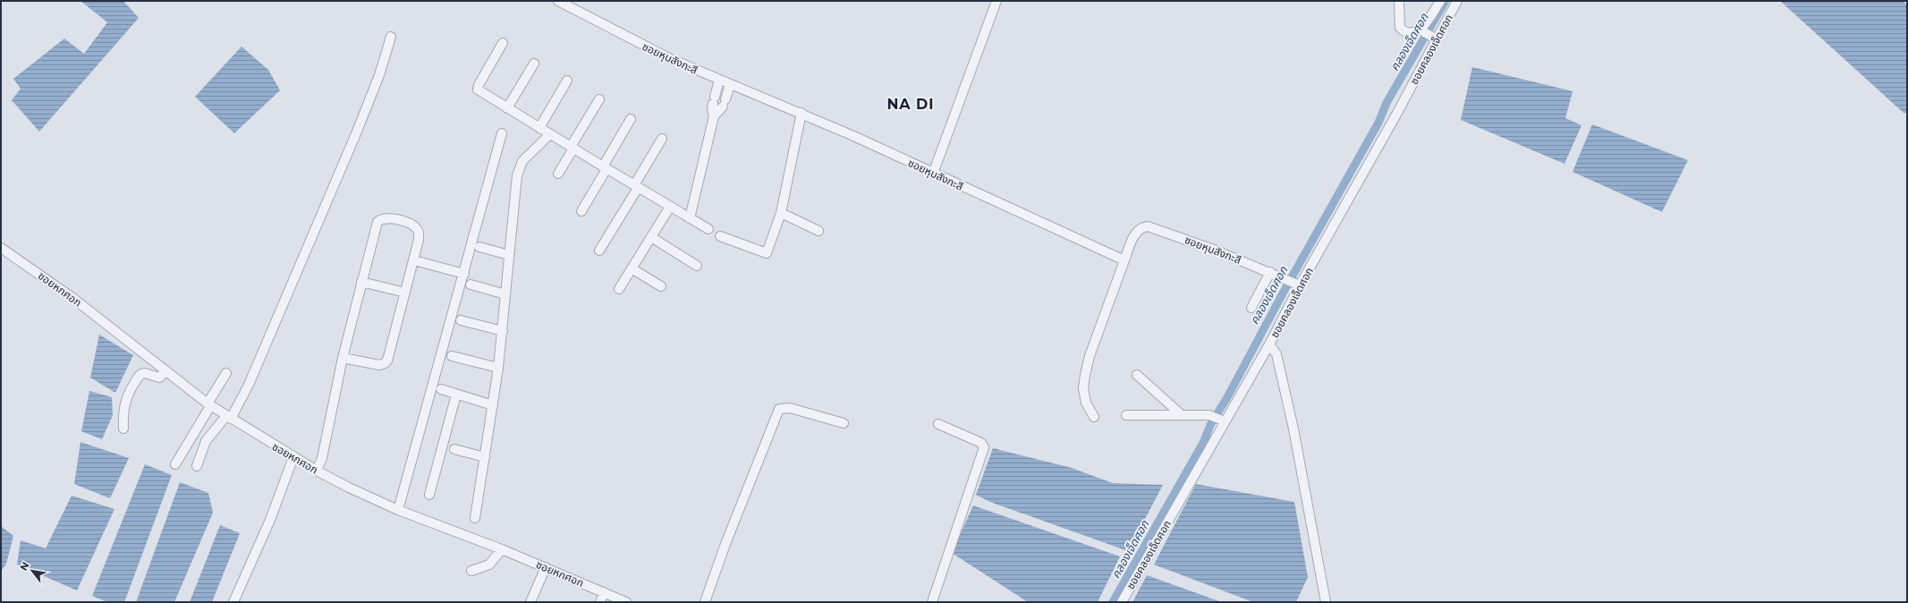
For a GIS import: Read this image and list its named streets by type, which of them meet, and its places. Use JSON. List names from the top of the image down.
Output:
{
  "streets": {
    "street": ["ซอยคลองเจ็ดศอก", "ซอยหุบสังกะสี", "ซอยหกศอก"]
  },
  "crossings": [
    ["ซอยคลองเจ็ดศอก", "ซอยหุบสังกะสี"]
  ],
  "districts": ["NA DI"],
  "water": ["คลองเจ็ดศอก"],
  "north": "top left"
}
